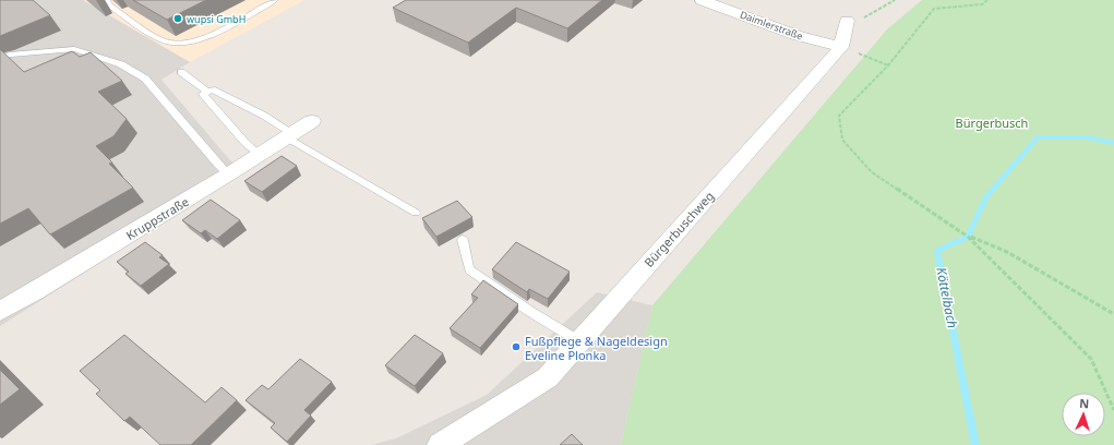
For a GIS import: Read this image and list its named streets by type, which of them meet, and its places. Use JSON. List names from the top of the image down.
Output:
{
  "streets": {
    "street": ["Daimlerstraße", "Kruppstraße", "Bürgerbuschweg"]
  },
  "crossings": [
    ["Daimlerstraße", "Bürgerbuschweg"]
  ],
  "water": ["Köttelbach"],
  "parks": ["Bürgerbusch"],
  "places": ["wupsi GmbH", "Fußpflege & Nageldesign Eveline Plonka"],
  "north": "top"
}
